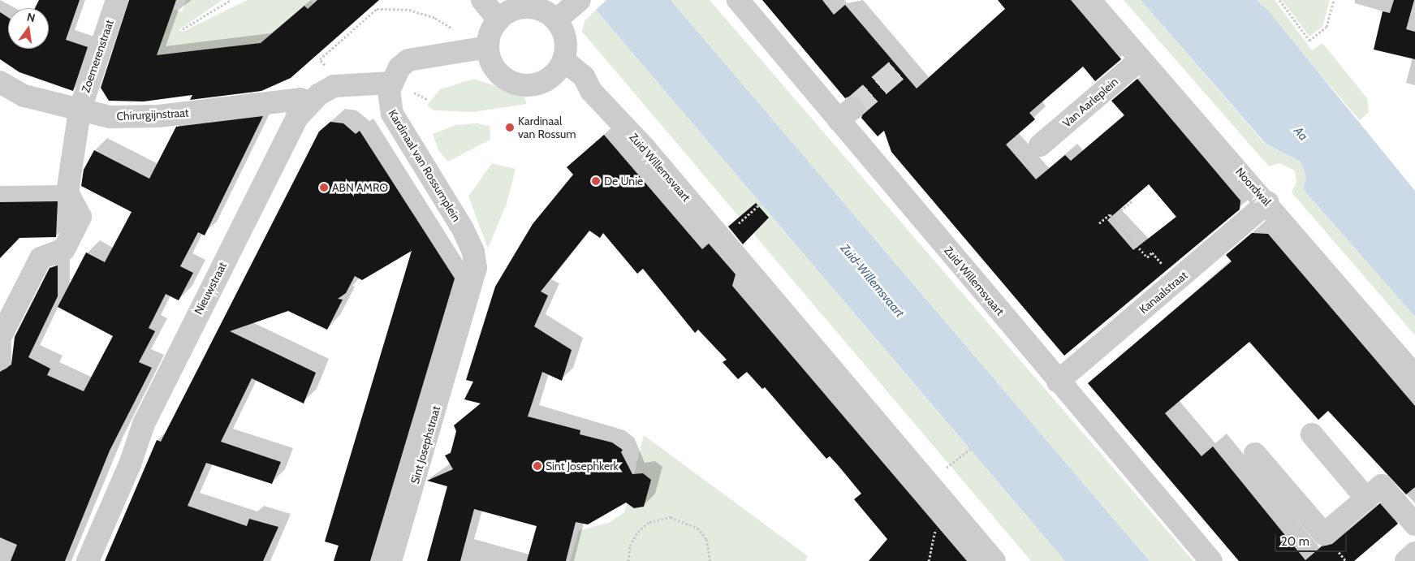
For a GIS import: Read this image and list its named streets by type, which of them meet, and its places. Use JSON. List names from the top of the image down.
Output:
{
  "streets": {
    "street": [
      "Zoemerenstraat",
      "Van Aarleplein",
      "Chirurgijnstraat",
      "Kardinaal van Rossumplein",
      "Zuid Willemsvaart",
      "Noordwal",
      "Nieuwstraat",
      "Kanaalstraat",
      "Sint Josephstraat"
    ]
  },
  "crossings": [
    ["Zoemerenstraat", "Chirurgijnstraat"],
    ["Van Aarleplein", "Noordwal"],
    ["Chirurgijnstraat", "Nieuwstraat"],
    ["Kardinaal van Rossumplein", "Nieuwstraat"],
    ["Kardinaal van Rossumplein", "Sint Josephstraat"],
    ["Zuid Willemsvaart", "Kanaalstraat"],
    ["Noordwal", "Kanaalstraat"]
  ],
  "water": ["Aa", "Zuid-Willemsvaart"],
  "places": [
    "Kardinaal van Rossum",
    "De Unie",
    "ABN AMRO",
    "Sint Josephkerk"
  ],
  "scale_bar": "20 m",
  "north": "top"
}
